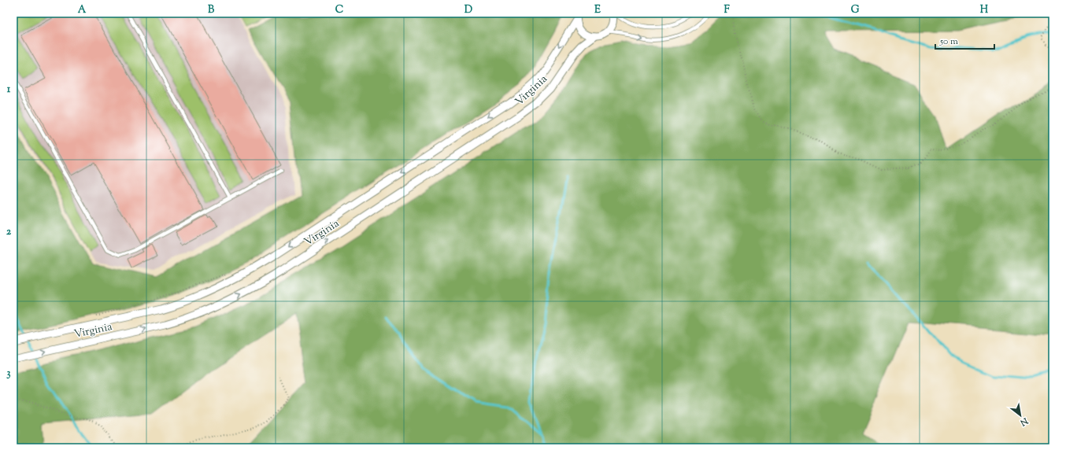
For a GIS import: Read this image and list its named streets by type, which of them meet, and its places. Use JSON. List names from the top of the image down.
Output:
{
  "streets": {
    "street": ["Virginia"]
  },
  "scale_bar": "50 m",
  "north": "bottom right",
  "grid": {
    "columns": [
      "A",
      "B",
      "C",
      "D",
      "E",
      "F",
      "G",
      "H"
    ],
    "rows": ["1", "2", "3"]
  }
}
